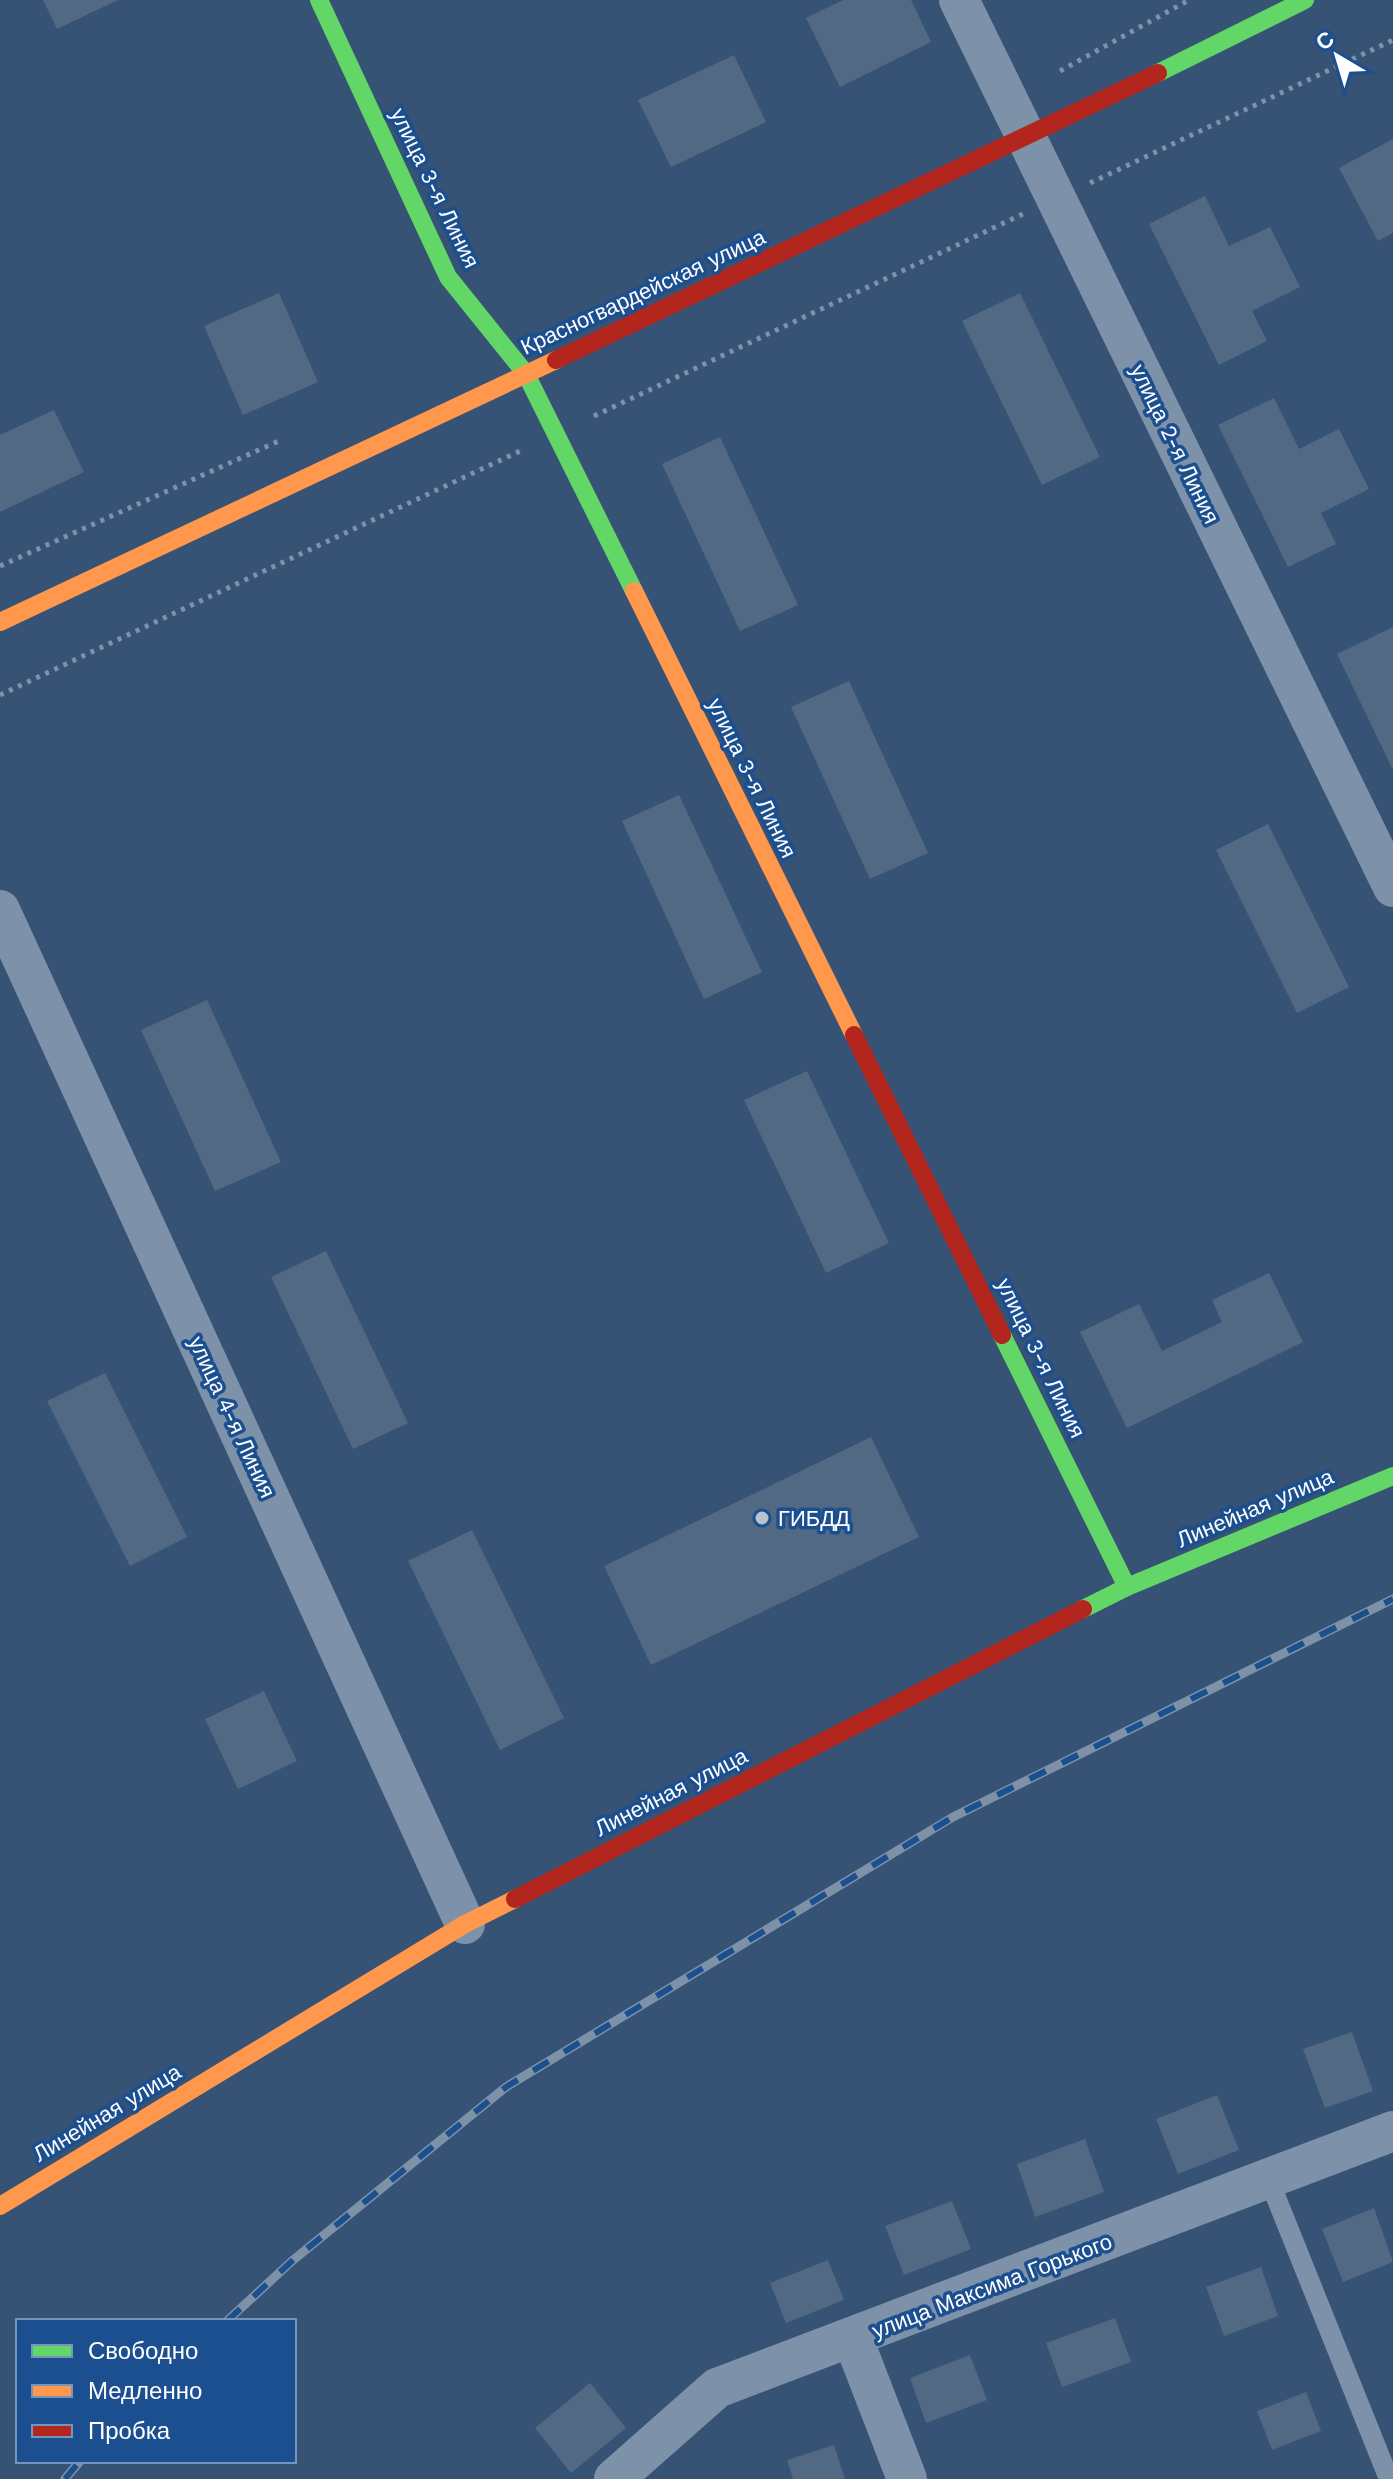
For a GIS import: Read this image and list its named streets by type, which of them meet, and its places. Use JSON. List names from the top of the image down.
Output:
{
  "streets": {
    "street": [
      "улица 3-я Линия",
      "Красногвардейская улица",
      "улица 2-я Линия",
      "улица 4-я Линия",
      "Линейная улица",
      "улица Максима Горького"
    ]
  },
  "crossings": [
    ["улица 3-я Линия", "Красногвардейская улица"],
    ["улица 3-я Линия", "Линейная улица"],
    ["Красногвардейская улица", "улица 2-я Линия"],
    ["улица 4-я Линия", "Линейная улица"]
  ],
  "places": ["ГИБДД"],
  "legend": ["Свободно", "Медленно", "Пробка"],
  "north": "top left"
}
